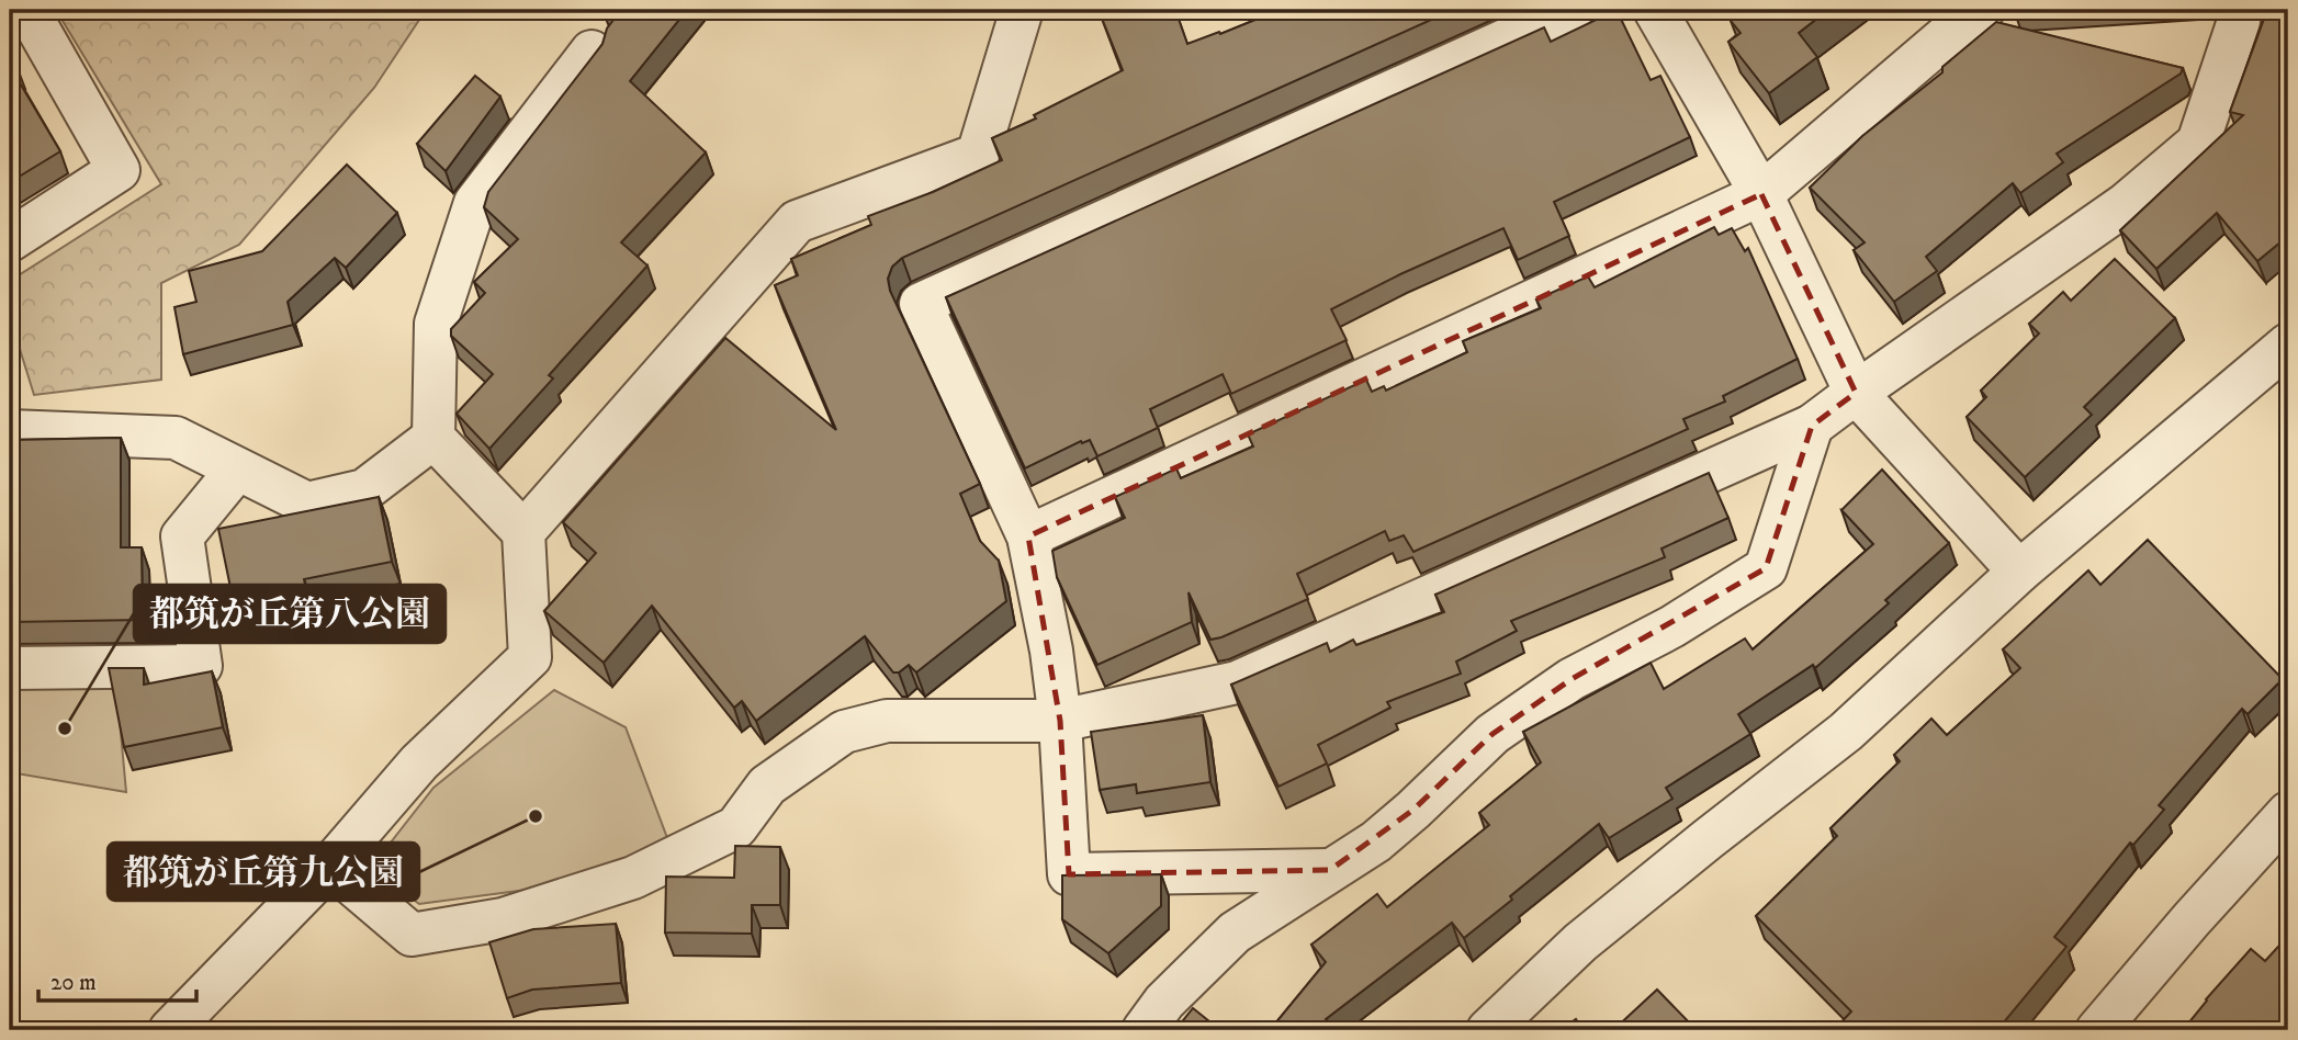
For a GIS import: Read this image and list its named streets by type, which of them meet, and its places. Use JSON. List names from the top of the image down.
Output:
{
  "places": ["都筑が丘第八公園", "都筑が丘第九公園"],
  "scale_bar": "20 m"
}
